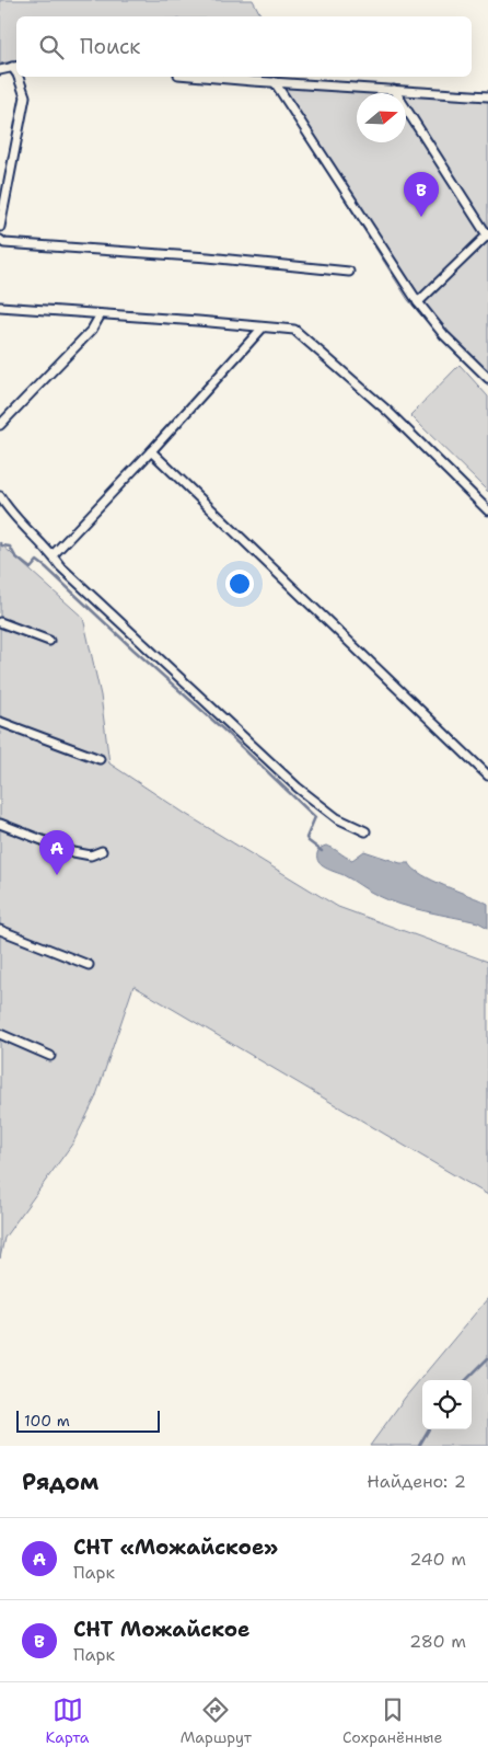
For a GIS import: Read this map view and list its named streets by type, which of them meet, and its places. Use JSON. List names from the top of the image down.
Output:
{
  "scale_bar": "100 m",
  "north": "right",
  "page": {
    "search": "Поиск",
    "pins": ["B", "A"],
    "scale": "100 m",
    "heading": ["Рядом", "Найдено: 2"],
    "list": [
      {
        "mark": "A",
        "name": "СНТ «Можайское»",
        "note": "Парк",
        "value": "240 m"
      },
      {
        "mark": "B",
        "name": "СНТ Можайское",
        "note": "Парк",
        "value": "280 m"
      }
    ],
    "nav": ["Карта", "Маршрут", "Сохранённые"]
  }
}
